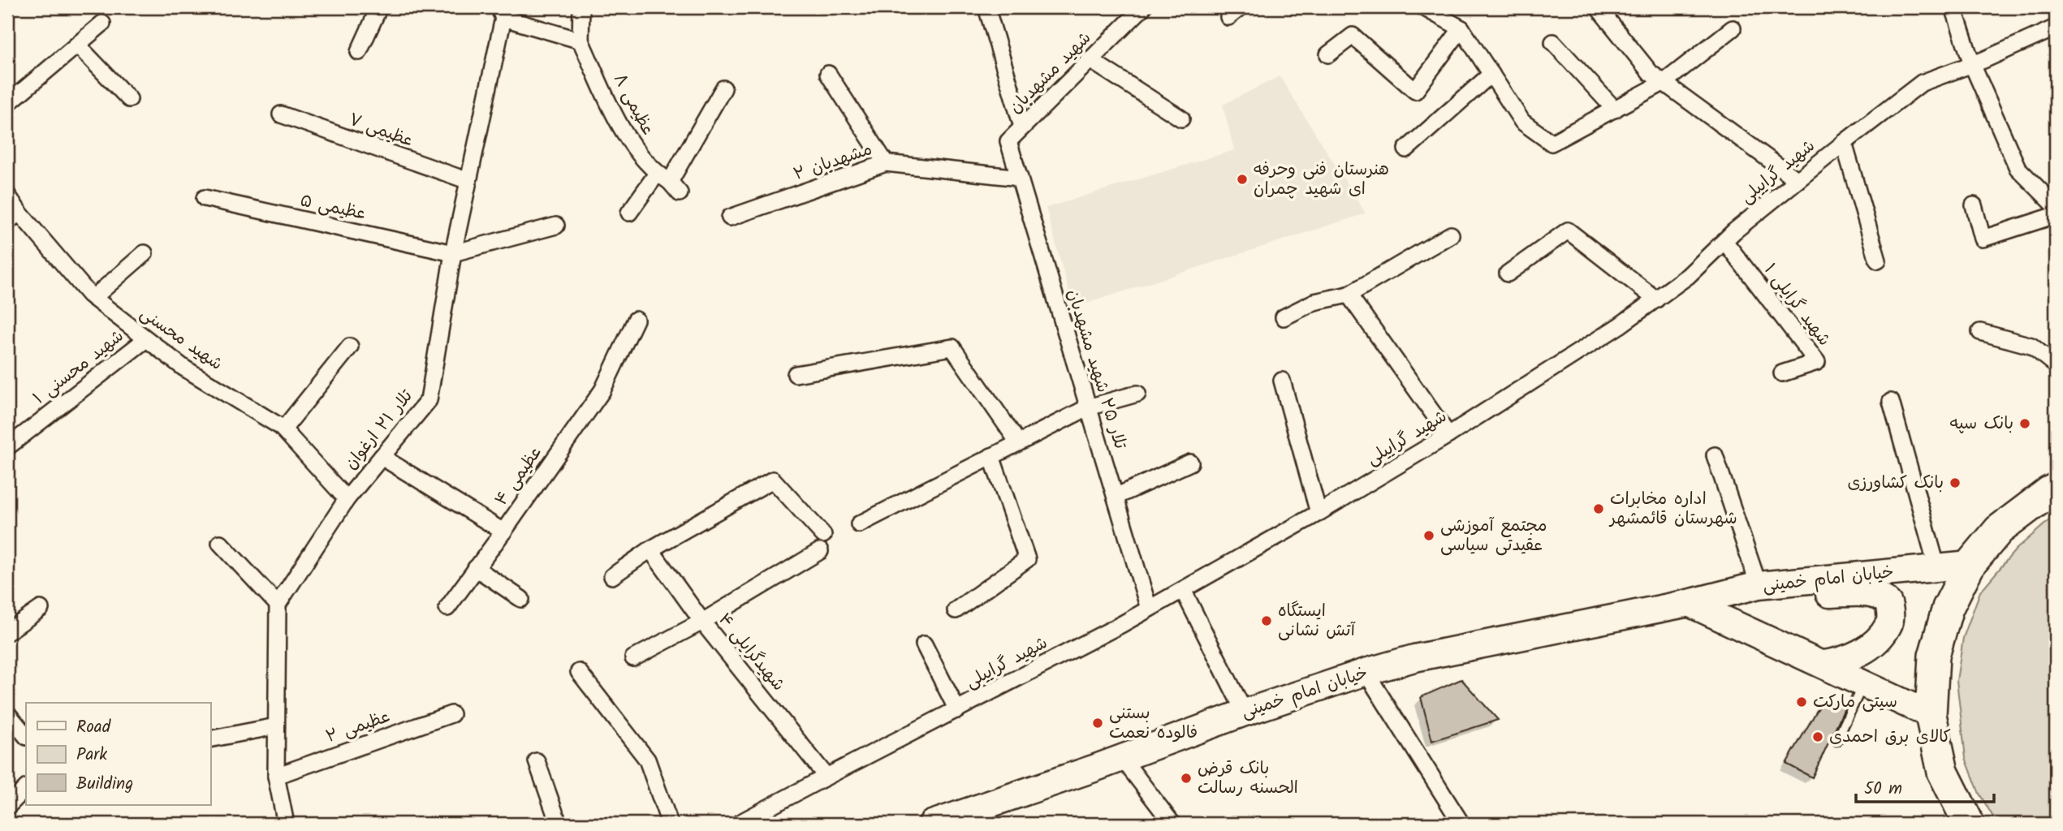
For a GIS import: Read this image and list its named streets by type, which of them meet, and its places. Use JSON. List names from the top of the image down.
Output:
{
  "streets": {
    "main road": ["خیابان امام خمینی"],
    "street": [
      "شهید مشهدبان",
      "عظیمی ۸",
      "عظیمی ۷",
      "مشهدبان ۲",
      "شهید گراییلی",
      "عظیمی ۵",
      "شهید گرایلی ۱",
      "شهید محسنی",
      "شهید محسنی ۱",
      "تلار ۲۵ شهید مشهدبان",
      "تلار ۲۱ ارغوان",
      "عظیمی ۴",
      "شهیدگرایلی ۴",
      "عظیمی ۲"
    ]
  },
  "crossings": [
    ["شهید مشهدبان", "تلار ۲۵ شهید مشهدبان"],
    ["عظیمی ۷", "تلار ۲۱ ارغوان"],
    ["مشهدبان ۲", "تلار ۲۵ شهید مشهدبان"],
    ["شهید گراییلی", "شهید گرایلی ۱"],
    ["شهید گراییلی", "تلار ۲۵ شهید مشهدبان"],
    ["شهید گراییلی", "شهیدگرایلی ۴"],
    ["عظیمی ۵", "تلار ۲۱ ارغوان"],
    ["شهید محسنی", "شهید محسنی ۱"],
    ["شهید محسنی", "تلار ۲۱ ارغوان"],
    ["تلار ۲۱ ارغوان", "عظیمی ۴"]
  ],
  "places": [
    "هنرستان فنی وحرفه ای شهید چمران",
    "بانک سپه",
    "بانک کشاورزی",
    "اداره مخابرات شهرستان قائمشهر",
    "مجتمع آموزشی عقیدتی سیاسی",
    "ایستگاه آتش نشانی",
    "سیتی مارکت",
    "بستنی فالوده نعمت",
    "کالای برق احمدی",
    "بانک قرض الحسنه رسالت"
  ],
  "legend": ["Road", "Park", "Building"],
  "scale_bar": "50 m"
}
